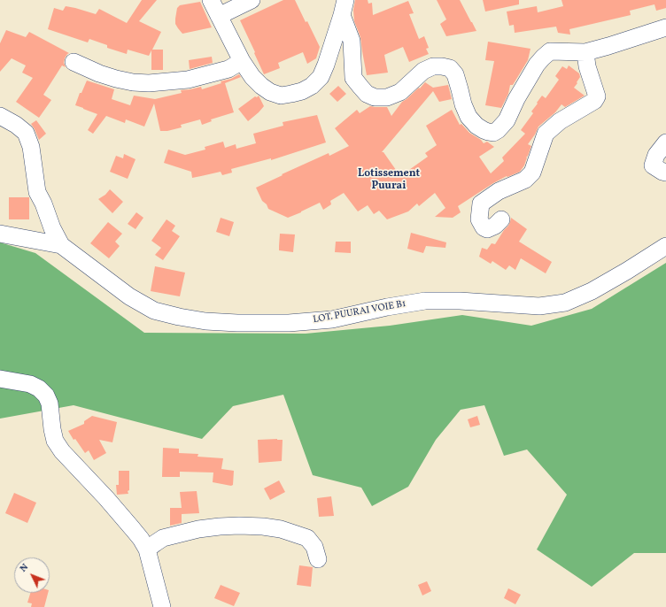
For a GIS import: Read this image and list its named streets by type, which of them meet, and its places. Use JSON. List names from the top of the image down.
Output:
{
  "streets": {
    "street": ["LOT. PUURAI VOIE B1"]
  },
  "districts": ["Lotissement Puurai"],
  "north": "top left"
}
